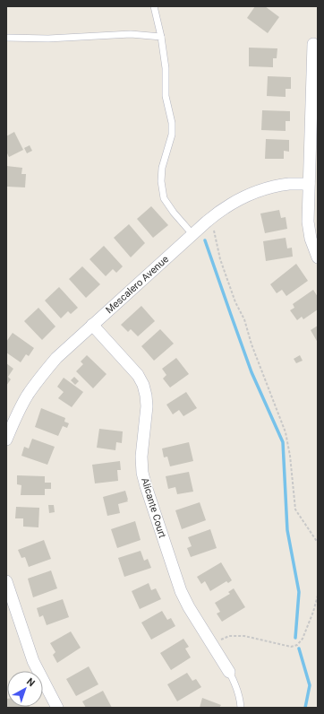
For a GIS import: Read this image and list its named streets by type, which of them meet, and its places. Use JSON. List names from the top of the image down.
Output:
{
  "streets": {
    "street": ["Mescalero Avenue", "Alicante Court"]
  },
  "crossings": [
    ["Mescalero Avenue", "Alicante Court"]
  ],
  "north": "top right"
}
